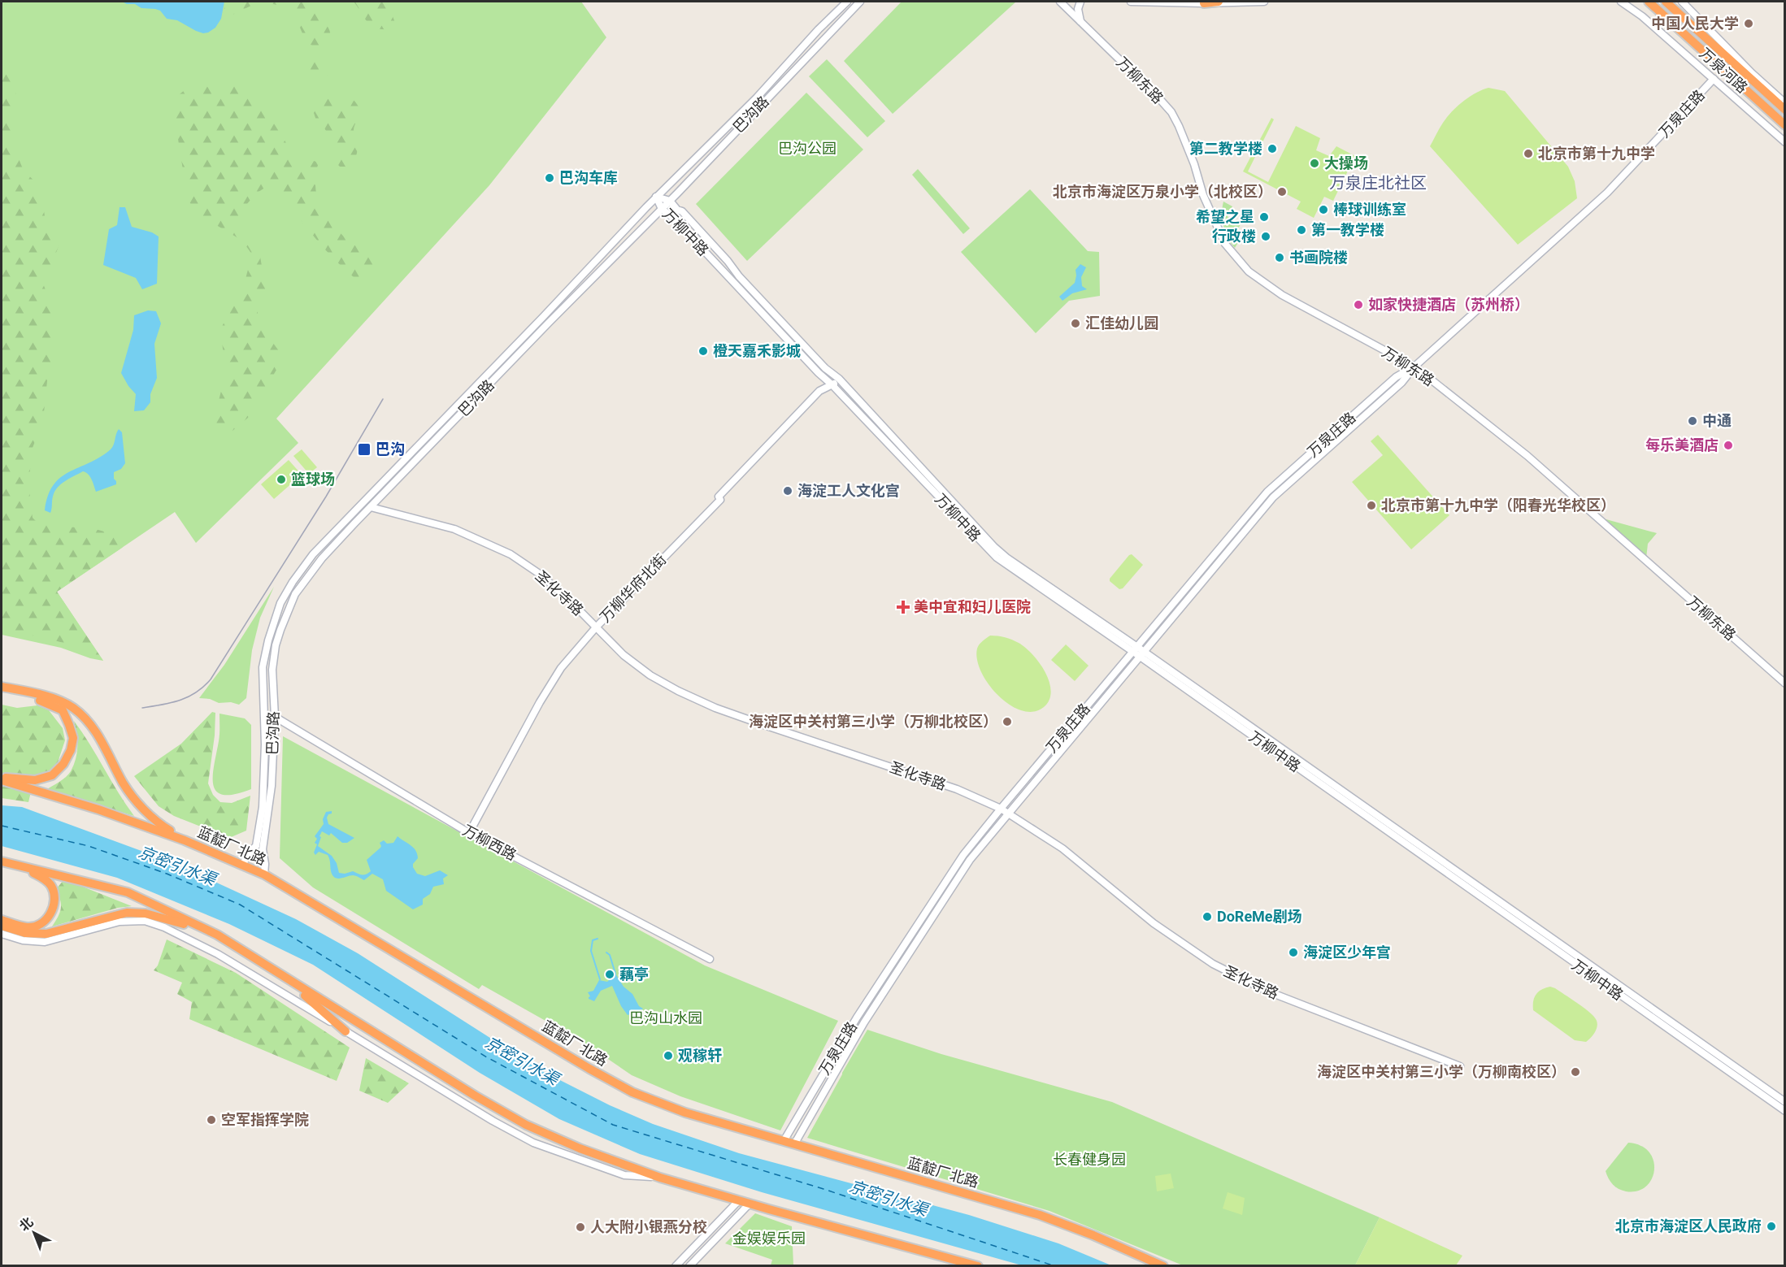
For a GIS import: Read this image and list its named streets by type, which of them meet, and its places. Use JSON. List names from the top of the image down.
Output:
{
  "streets": {
    "highway": ["万泉河路", "蓝靛厂北路"],
    "street": [
      "万柳东路",
      "万泉庄路",
      "巴沟路",
      "万柳中路",
      "万柳华府北街",
      "圣化寺路",
      "万柳西路"
    ]
  },
  "crossings": [
    ["万泉河路", "万泉庄路"],
    ["万柳东路", "万泉庄路"],
    ["万泉庄路", "万柳中路"],
    ["万泉庄路", "圣化寺路"],
    ["万泉庄路", "蓝靛厂北路"],
    ["巴沟路", "万柳中路"],
    ["巴沟路", "圣化寺路"],
    ["巴沟路", "万柳西路"],
    ["巴沟路", "蓝靛厂北路"],
    ["万柳中路", "万柳华府北街"],
    ["万柳华府北街", "圣化寺路"],
    ["万柳华府北街", "万柳西路"]
  ],
  "districts": ["万泉庄北社区"],
  "water": ["京密引水渠"],
  "parks": [
    "巴沟公园",
    "巴沟山水园",
    "长春健身园",
    "金娱娱乐园"
  ],
  "places": {
    "other": [
      "中国人民大学",
      "第二教学楼",
      "北京市第十九中学",
      "大操场",
      "巴沟车库",
      "北京市海淀区万泉小学（北校区）",
      "棒球训练室",
      "希望之星",
      "第一教学楼",
      "行政楼",
      "书画院楼",
      "如家快捷酒店（苏州桥）",
      "汇佳幼儿园",
      "橙天嘉禾影城",
      "中通",
      "每乐美酒店",
      "篮球场",
      "海淀工人文化宫",
      "北京市第十九中学（阳春光华校区）",
      "海淀区中关村第三小学（万柳北校区）",
      "DoReMe剧场",
      "海淀区少年宫",
      "藕亭",
      "观稼轩",
      "海淀区中关村第三小学（万柳南校区）",
      "空军指挥学院",
      "北京市海淀区人民政府",
      "人大附小银燕分校"
    ],
    "transit": ["巴沟"],
    "health": ["美中宜和妇儿医院"]
  },
  "north": "top left"
}
